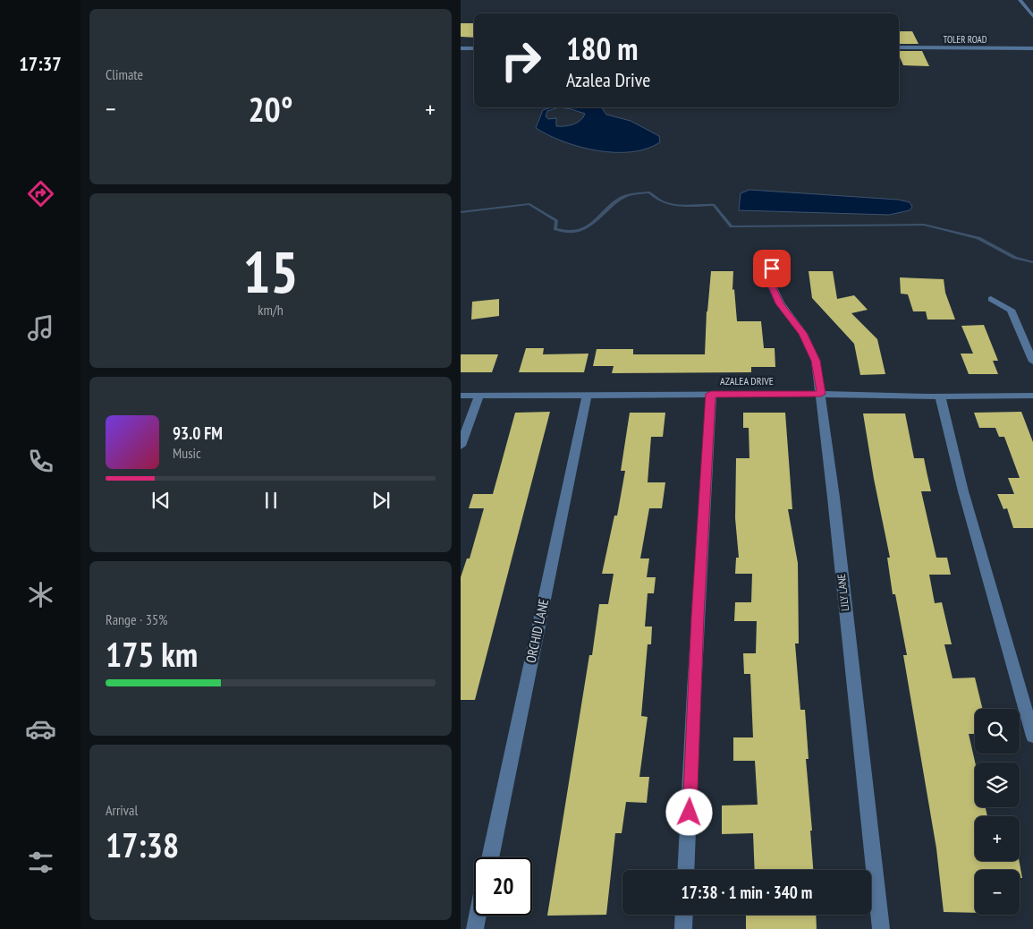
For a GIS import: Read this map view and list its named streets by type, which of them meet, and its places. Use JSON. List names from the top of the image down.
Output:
{
  "streets": {
    "street": [
      "TOLER ROAD",
      "AZALEA DRIVE",
      "LILY LANE",
      "ORCHID LANE"
    ]
  },
  "crossings": [
    ["AZALEA DRIVE", "LILY LANE"],
    ["AZALEA DRIVE", "ORCHID LANE"]
  ],
  "page": {
    "tabs": "17:37",
    "tile": [
      "Climate",
      ["15", "km/h"],
      ["Range · 35%", "175 km"],
      ["Arrival", "17:38"]
    ],
    "turn": ["180 m", "Azalea Drive"],
    "heat": ["−", "20°", "+"],
    "song": ["93.0 FM", "Music"],
    "map_buttons": ["+", "−"],
    "limit": "20",
    "trip": "17:38 · 1 min · 340 m"
  }
}
